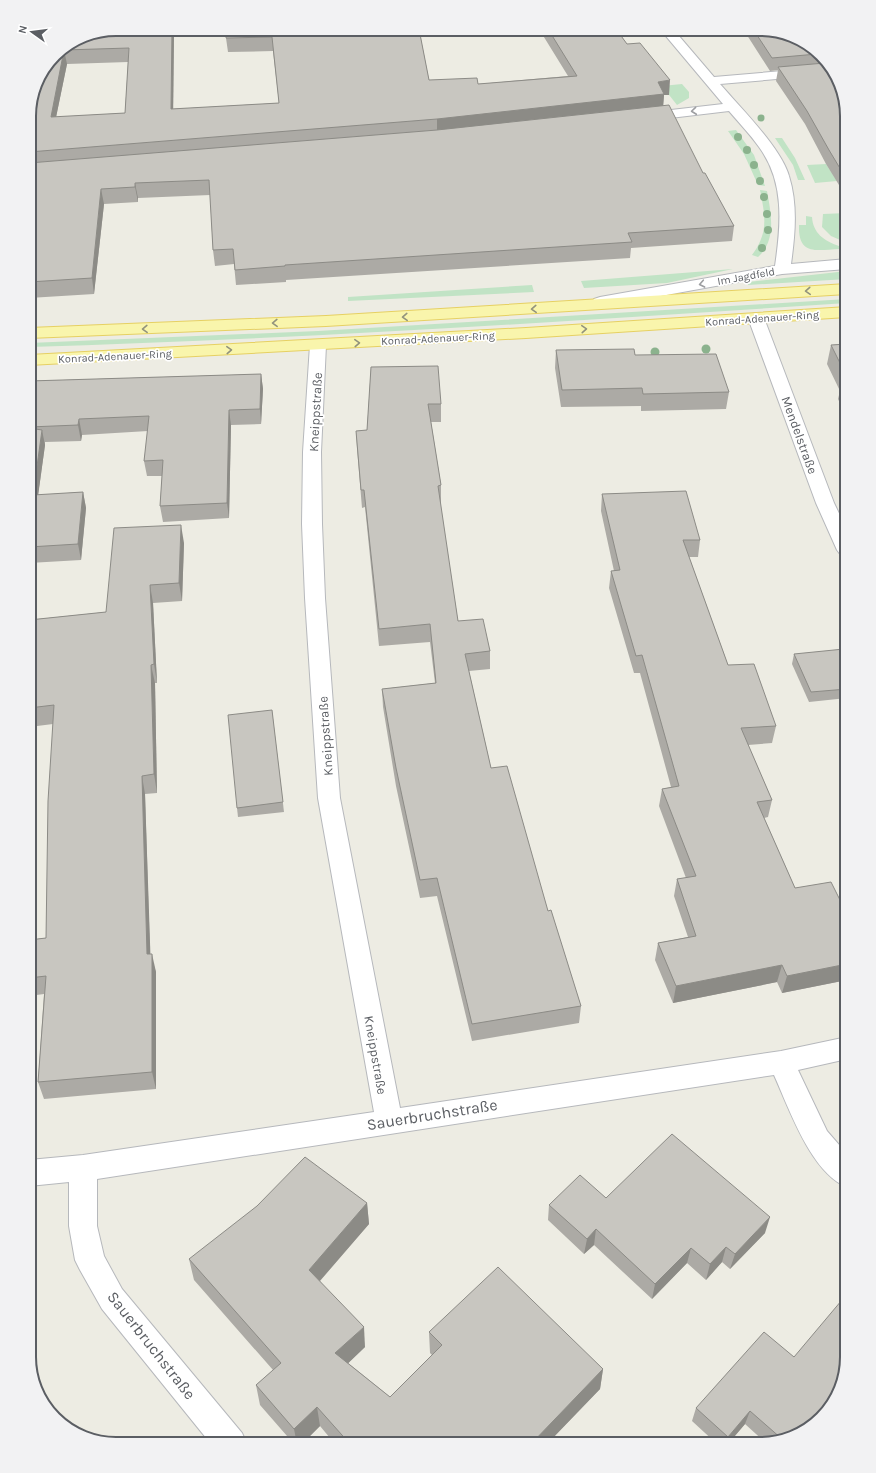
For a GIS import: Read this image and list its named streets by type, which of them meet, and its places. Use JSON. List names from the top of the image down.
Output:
{
  "streets": {
    "main road": ["Konrad-Adenauer-Ring"],
    "street": [
      "Im Jagdfeld",
      "Kneippstraße",
      "Mendelstraße",
      "Sauerbruchstraße"
    ]
  },
  "crossings": [
    ["Im Jagdfeld", "Konrad-Adenauer-Ring"],
    ["Konrad-Adenauer-Ring", "Kneippstraße"],
    ["Konrad-Adenauer-Ring", "Mendelstraße"],
    ["Kneippstraße", "Sauerbruchstraße"]
  ],
  "north": "left"
}
